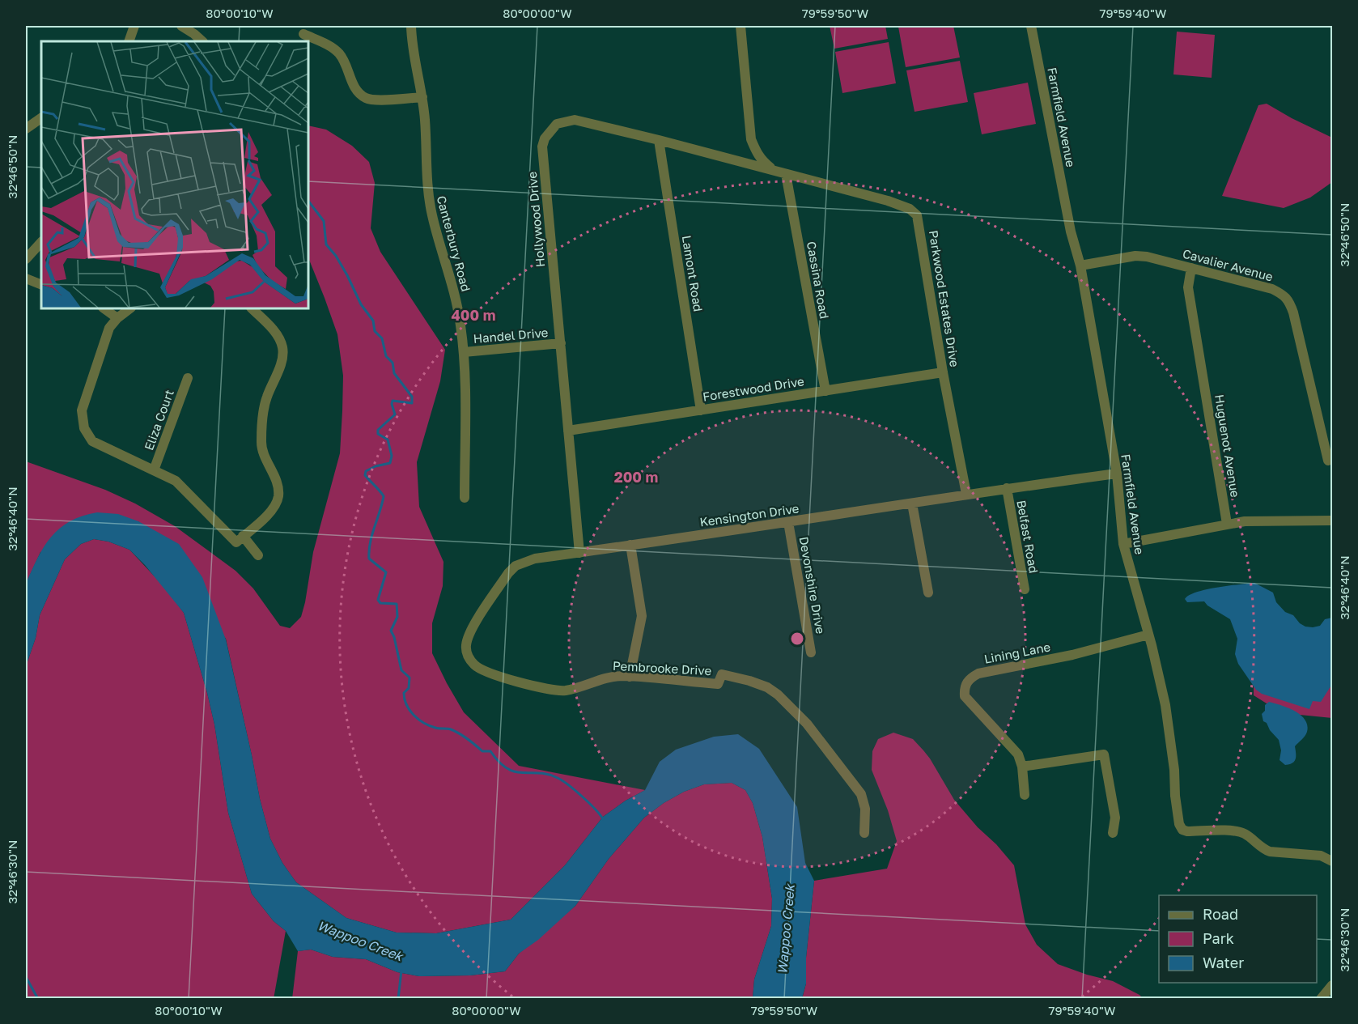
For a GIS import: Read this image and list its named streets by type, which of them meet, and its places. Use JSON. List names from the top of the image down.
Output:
{
  "streets": {
    "street": [
      "Farmfield Avenue",
      "Hollywood Drive",
      "Canterbury Road",
      "Cavalier Avenue",
      "Lamont Road",
      "Cassina Road",
      "Parkwood Estates Drive",
      "Handel Drive",
      "Forestwood Drive",
      "Eliza Court",
      "Huguenot Avenue",
      "Kensington Drive",
      "Belfast Road",
      "Devonshire Drive",
      "Lining Lane",
      "Pembrooke Drive"
    ]
  },
  "crossings": [
    ["Farmfield Avenue", "Cavalier Avenue"],
    ["Farmfield Avenue", "Kensington Drive"],
    ["Farmfield Avenue", "Lining Lane"],
    ["Hollywood Drive", "Lamont Road"],
    ["Hollywood Drive", "Cassina Road"],
    ["Hollywood Drive", "Parkwood Estates Drive"],
    ["Hollywood Drive", "Handel Drive"],
    ["Hollywood Drive", "Forestwood Drive"],
    ["Hollywood Drive", "Kensington Drive"],
    ["Canterbury Road", "Handel Drive"],
    ["Cavalier Avenue", "Huguenot Avenue"],
    ["Lamont Road", "Forestwood Drive"],
    ["Cassina Road", "Parkwood Estates Drive"],
    ["Cassina Road", "Forestwood Drive"],
    ["Parkwood Estates Drive", "Forestwood Drive"],
    ["Parkwood Estates Drive", "Kensington Drive"],
    ["Kensington Drive", "Belfast Road"],
    ["Kensington Drive", "Devonshire Drive"],
    ["Kensington Drive", "Pembrooke Drive"]
  ],
  "water": ["Wappoo Creek"],
  "legend": ["Road", "Park", "Water"],
  "coordinates": [
    "80°00'10\"W",
    "80°00'00\"W",
    "79°59'50\"W",
    "79°59'40\"W",
    "32°46'50\"N",
    "32°46'40\"N",
    "32°46'30\"N"
  ],
  "rings": ["400 m", "200 m"]
}
